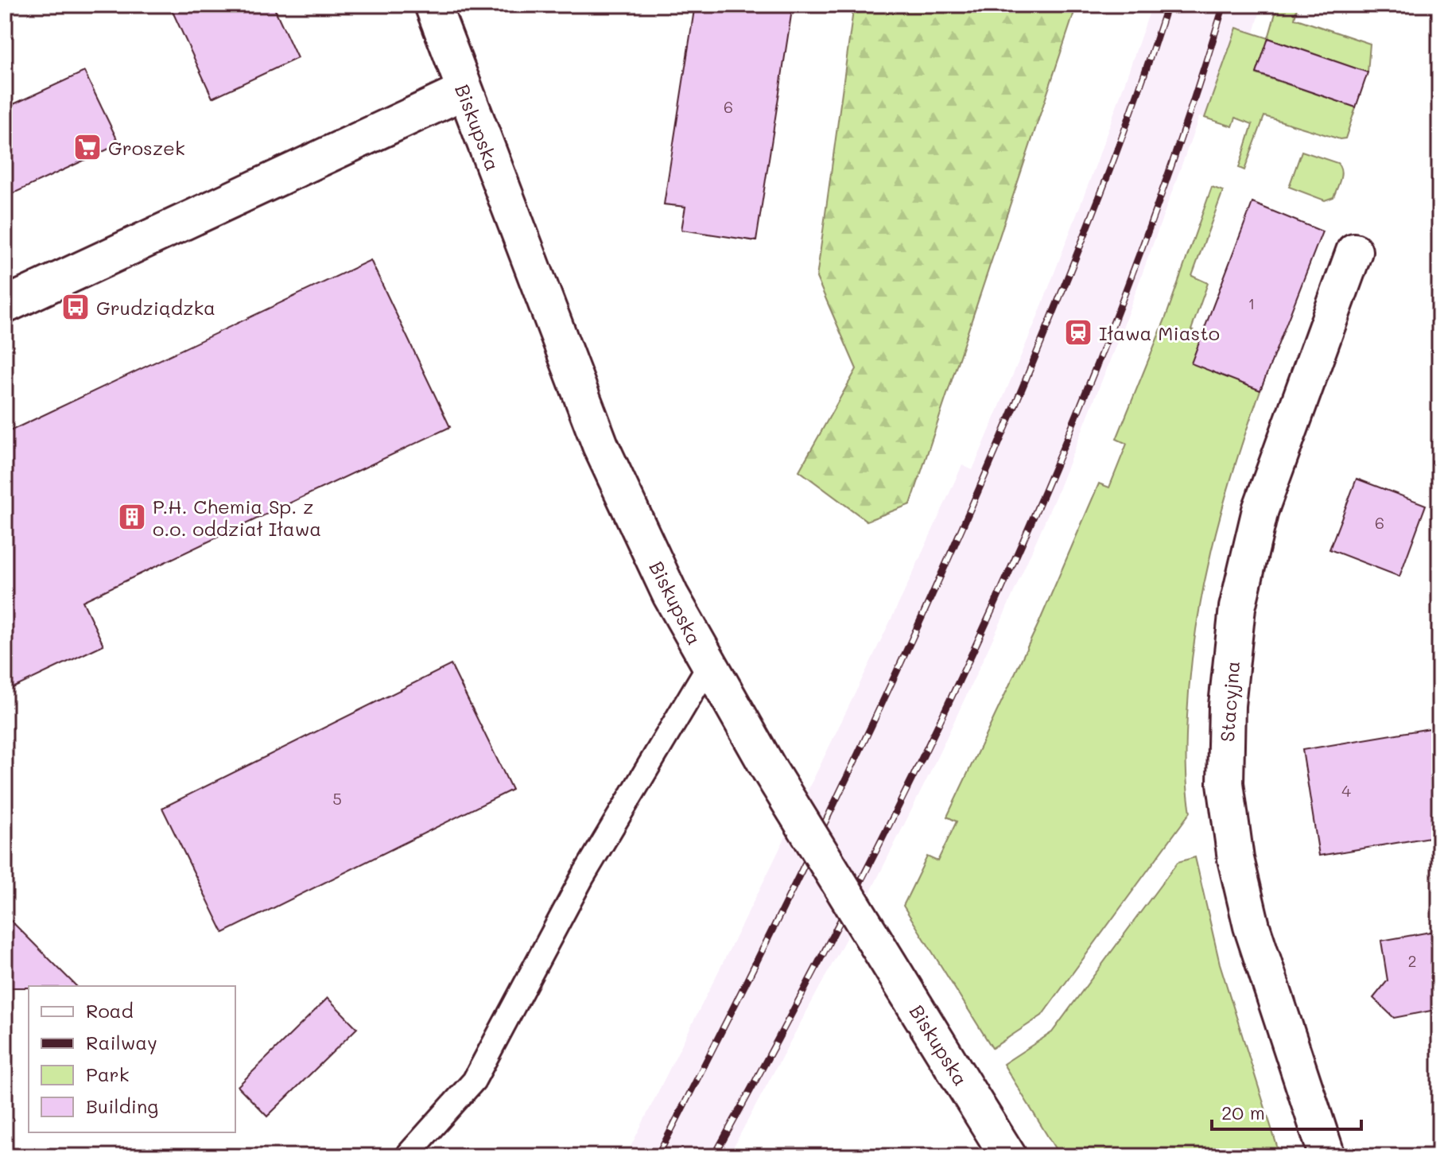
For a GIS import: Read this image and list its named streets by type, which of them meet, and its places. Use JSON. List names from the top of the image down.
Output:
{
  "streets": {
    "street": ["Biskupska", "Stacyjna"]
  },
  "places": {
    "supermarket": ["Groszek"],
    "bus stop": ["Grudziądzka"],
    "station": ["Iława Miasto"],
    "building": ["P.H. Chemia Sp. z o.o. oddział Iława"]
  },
  "house_numbers": [
    "6",
    "1",
    "6",
    "4",
    "5",
    "2"
  ],
  "legend": [
    "Road",
    "Railway",
    "Park",
    "Building"
  ],
  "scale_bar": "20 m"
}
